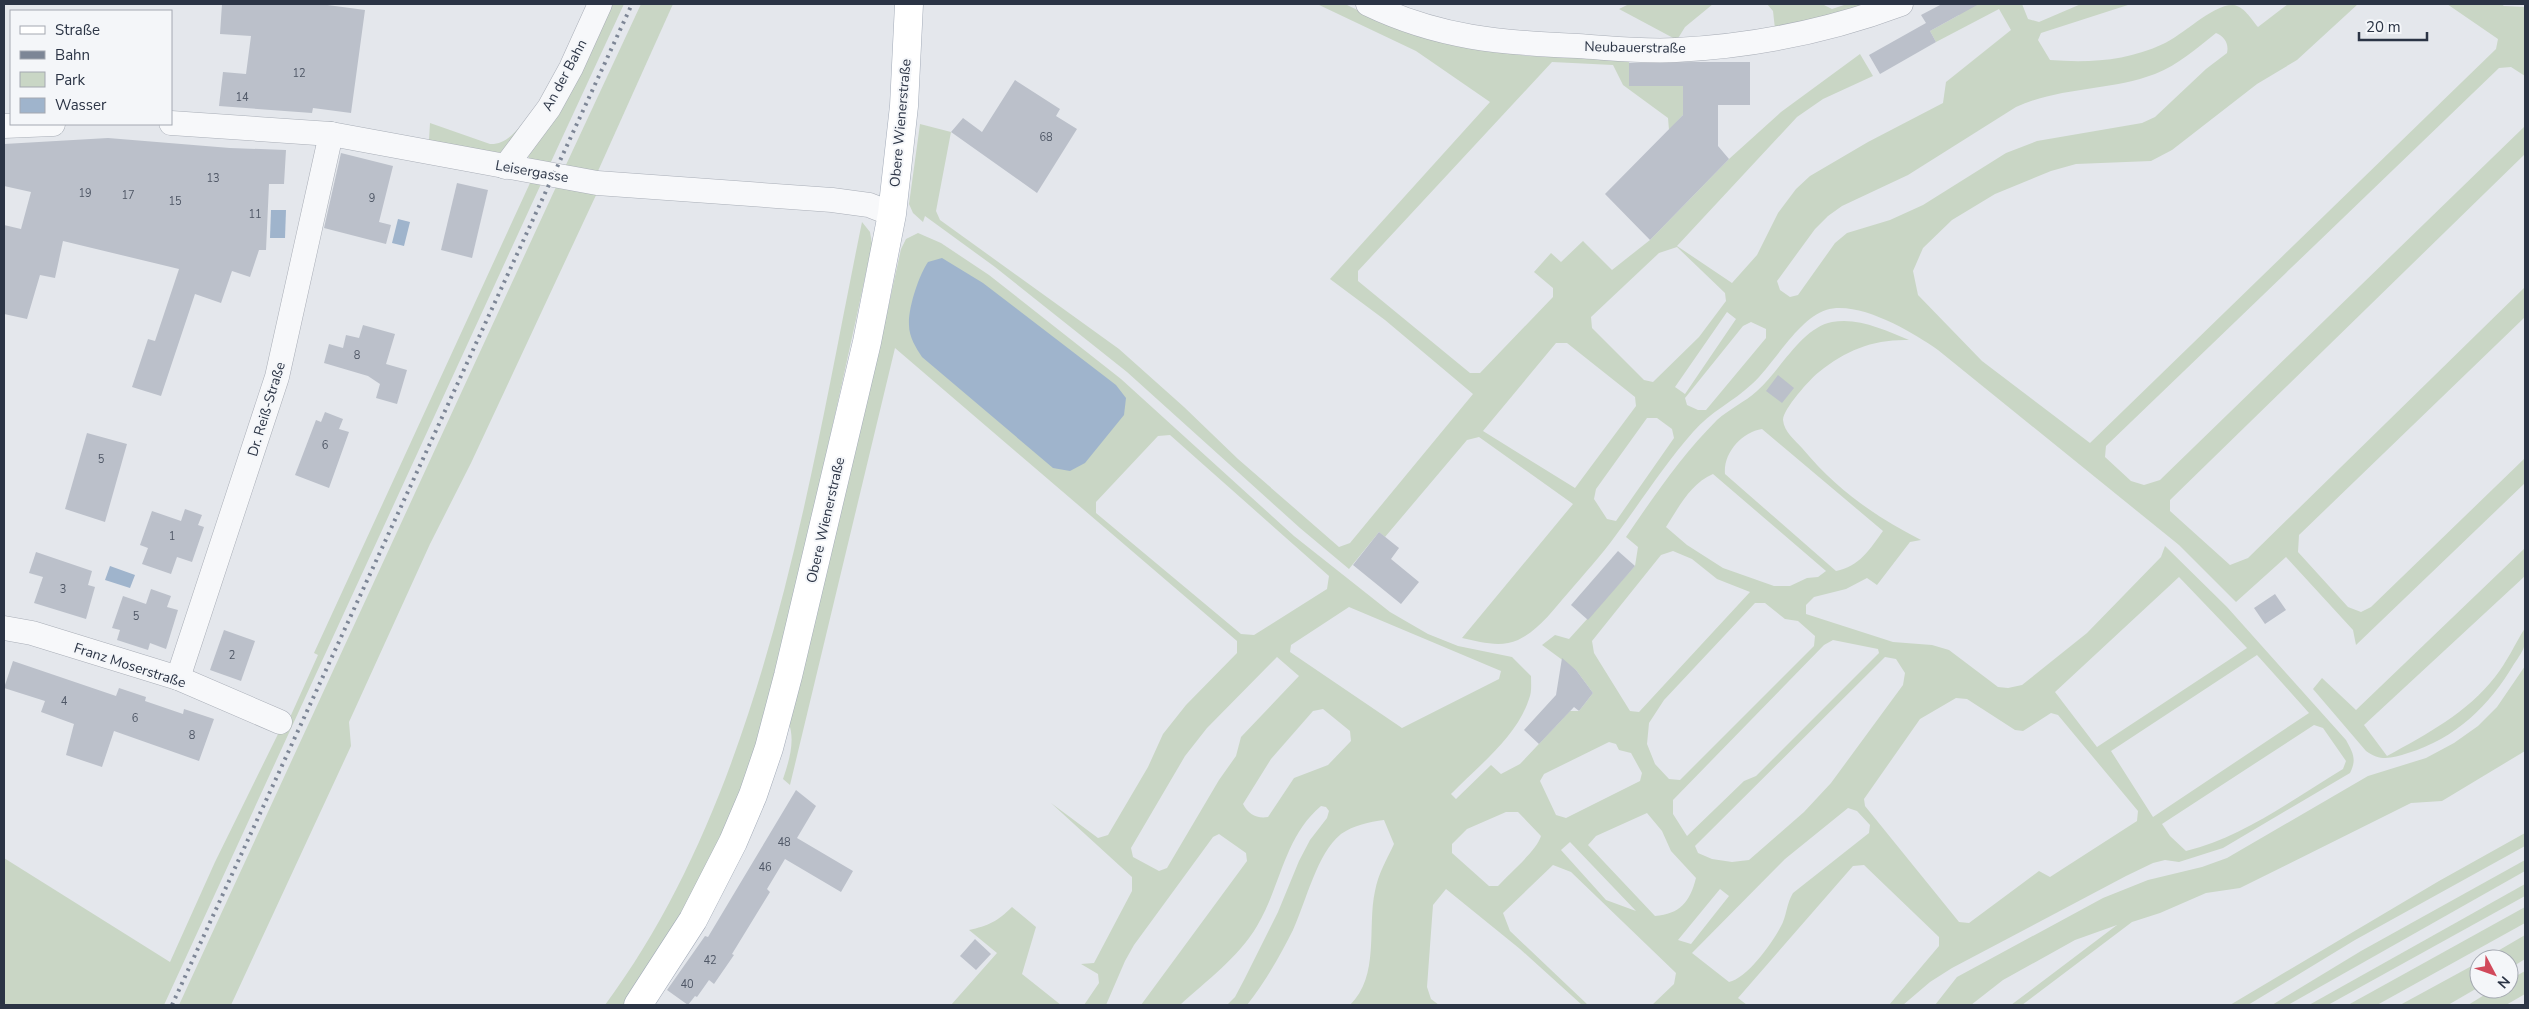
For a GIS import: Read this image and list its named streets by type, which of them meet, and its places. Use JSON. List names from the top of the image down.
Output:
{
  "streets": {
    "main road": ["Obere Wienerstraße"],
    "street": [
      "Neubauerstraße",
      "An der Bahn",
      "Leisergasse",
      "Dr. Reiß-Straße",
      "Franz Moserstraße"
    ]
  },
  "crossings": [
    ["An der Bahn", "Leisergasse"],
    ["Obere Wienerstraße", "Leisergasse"],
    ["Leisergasse", "Dr. Reiß-Straße"],
    ["Dr. Reiß-Straße", "Franz Moserstraße"]
  ],
  "house_numbers": [
    "12",
    "14",
    "68",
    "13",
    "19",
    "17",
    "9",
    "15",
    "11",
    "8",
    "6",
    "5",
    "1",
    "3",
    "5",
    "2",
    "4",
    "6",
    "8",
    "48",
    "46",
    "42",
    "40"
  ],
  "legend": [
    "Straße",
    "Bahn",
    "Park",
    "Wasser"
  ],
  "scale_bar": "20 m",
  "north": "bottom right"
}
